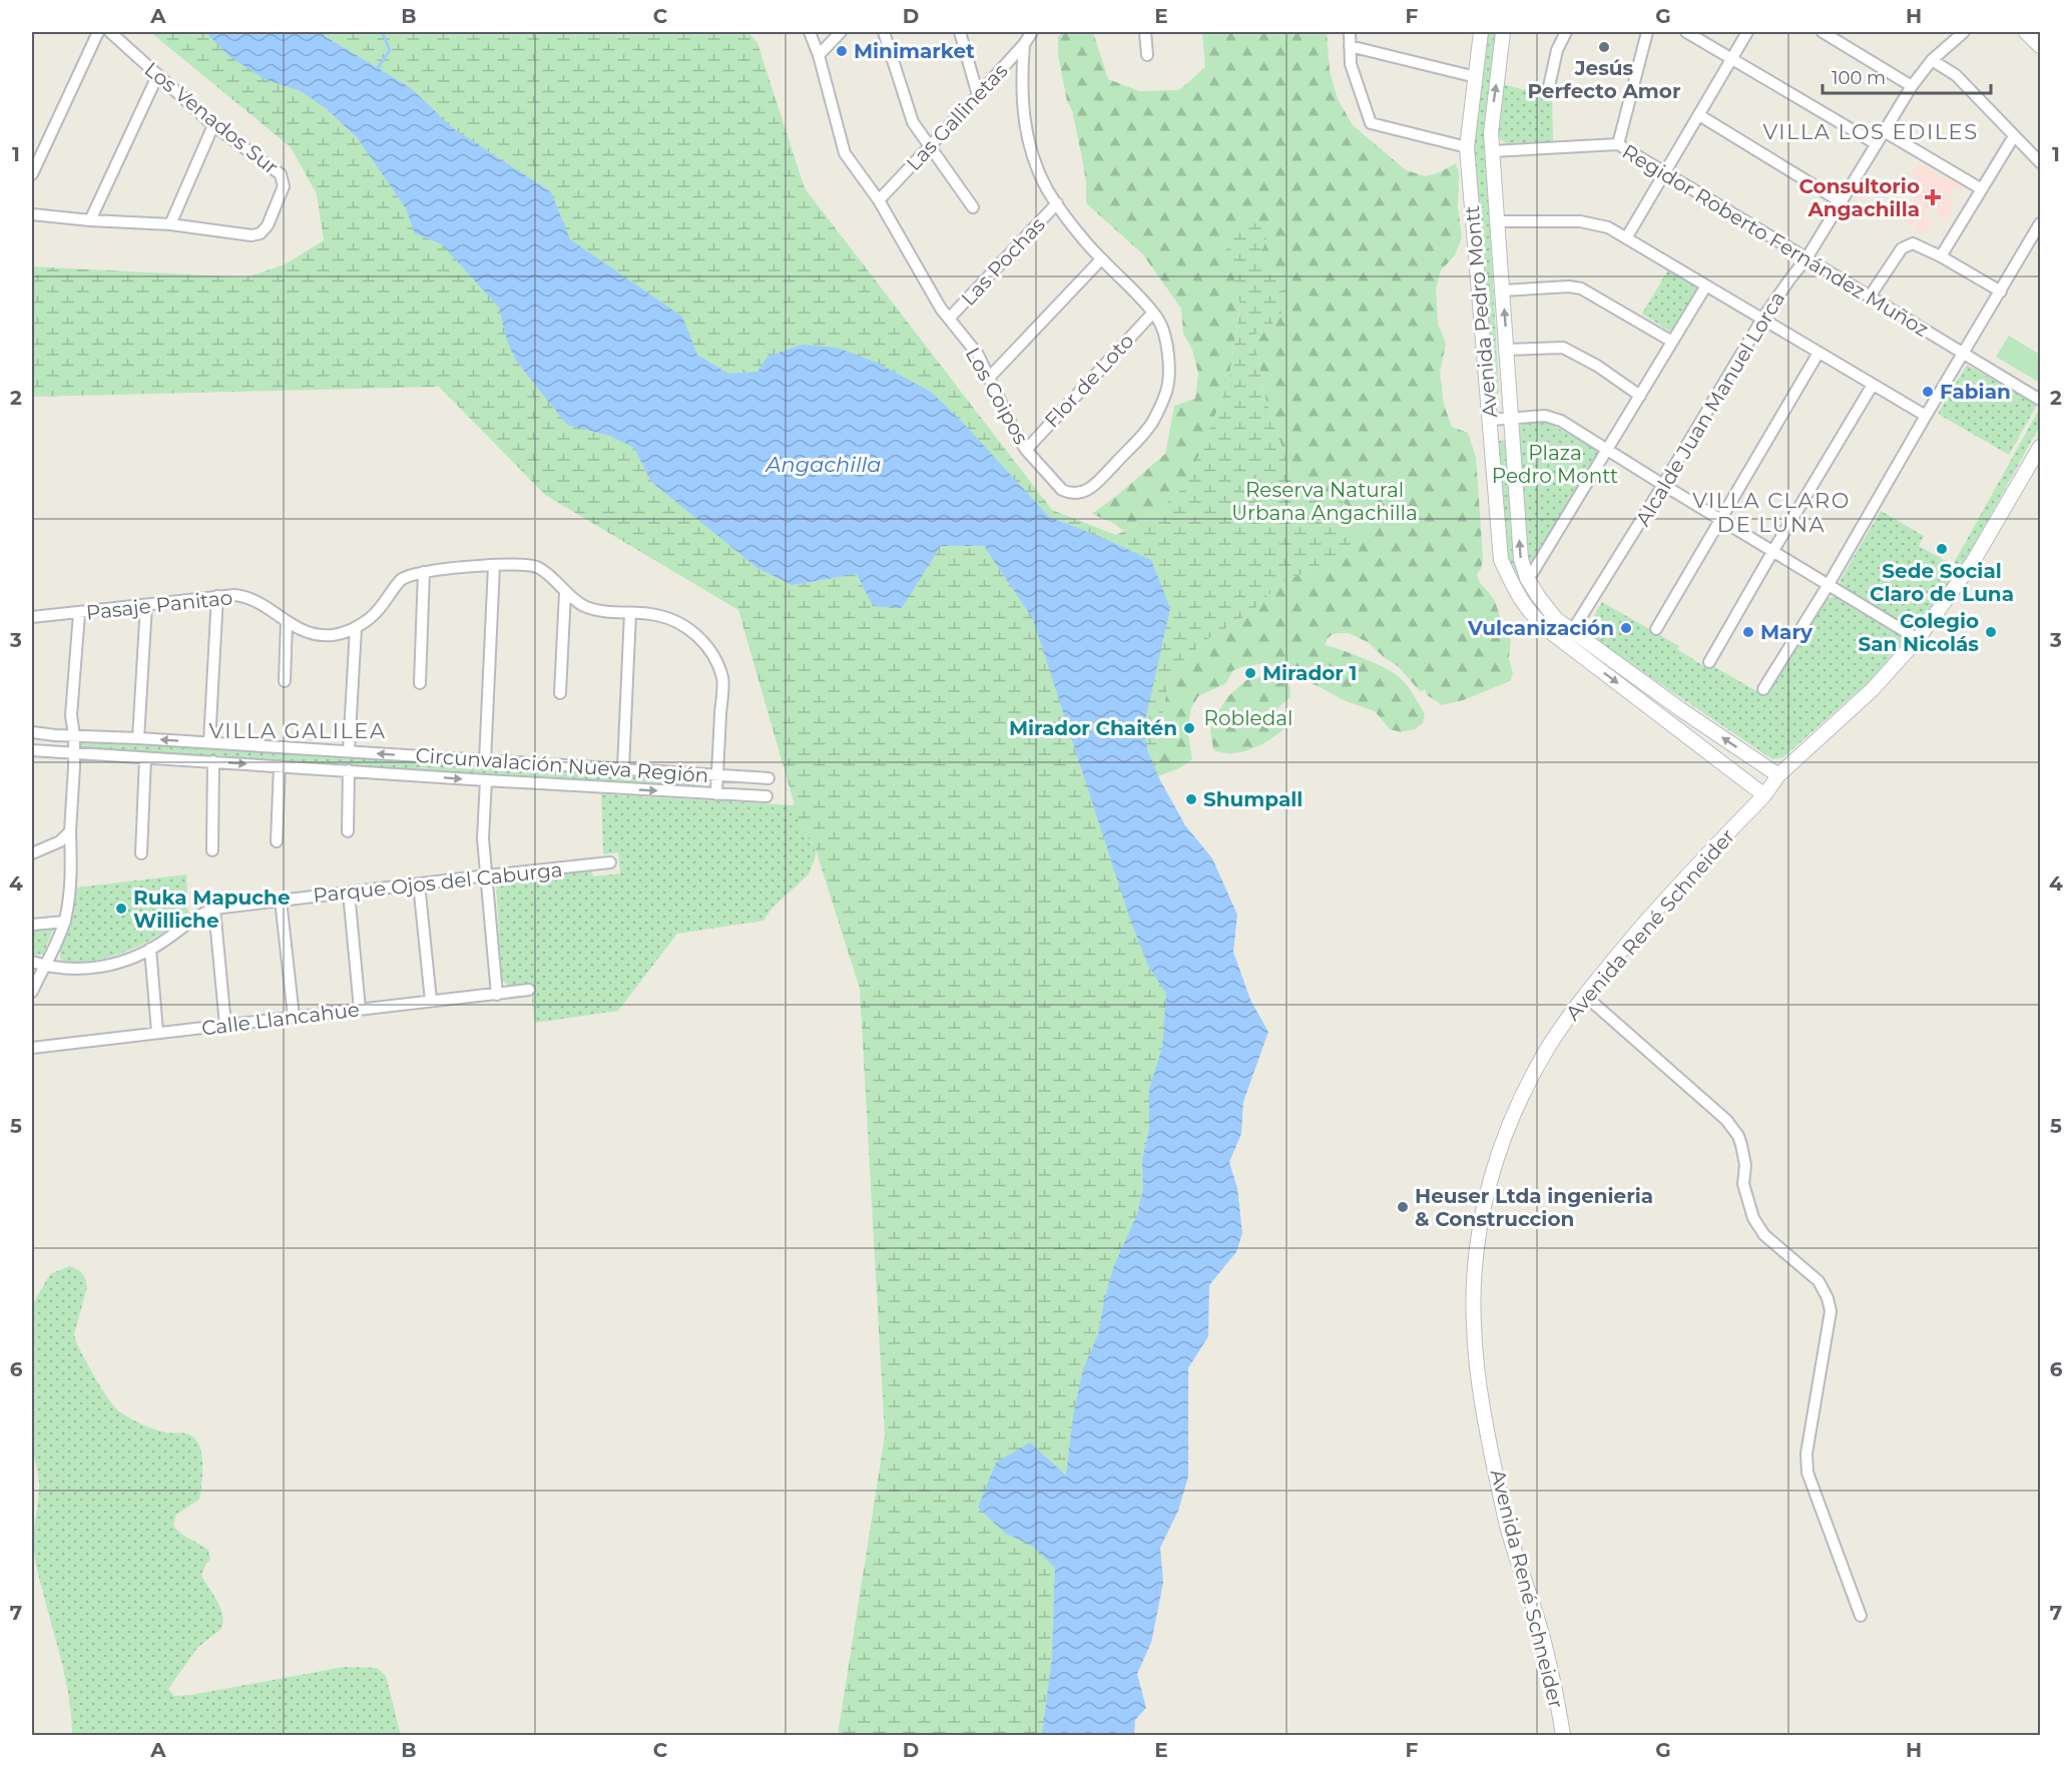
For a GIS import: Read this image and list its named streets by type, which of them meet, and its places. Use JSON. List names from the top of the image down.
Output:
{
  "streets": {
    "main road": ["Avenida Pedro Montt", "Avenida René Schneider"],
    "street": [
      "Las Gallinetas",
      "Los Venados Sur",
      "Regidor Roberto Fernández Muñoz",
      "Las Pochas",
      "Flor de Loto",
      "Los Coipos",
      "Alcalde Juan Manuel Lorca",
      "Pasaje Panitao",
      "Circunvalación Nueva Región",
      "Parque Ojos del Caburga",
      "Calle Llancahue"
    ]
  },
  "crossings": [
    ["Las Gallinetas", "Los Coipos"],
    ["Regidor Roberto Fernández Muñoz", "Avenida Pedro Montt"],
    ["Regidor Roberto Fernández Muñoz", "Alcalde Juan Manuel Lorca"],
    ["Las Pochas", "Los Coipos"],
    ["Avenida Pedro Montt", "Alcalde Juan Manuel Lorca"],
    ["Avenida Pedro Montt", "Avenida René Schneider"],
    ["Flor de Loto", "Los Coipos"],
    ["Pasaje Panitao", "Circunvalación Nueva Región"]
  ],
  "districts": ["VILLA LOS EDILES", "VILLA CLARO DE LUNA", "VILLA GALILEA"],
  "water": ["Angachilla"],
  "parks": ["Plaza Pedro Montt", "Reserva Natural Urbana Angachilla", "Robledal"],
  "places": {
    "other": [
      "Jesús Perfecto Amor",
      "Minimarket",
      "Fabian",
      "Sede Social Claro de Luna",
      "Vulcanización",
      "Mary",
      "Colegio San Nicolás",
      "Mirador 1",
      "Mirador Chaitén",
      "Shumpall",
      "Ruka Mapuche Williche",
      "Heuser Ltda ingenieria & Construccion"
    ],
    "health": ["Consultorio Angachilla"]
  },
  "scale_bar": "100 m",
  "grid": {
    "columns": [
      "A",
      "B",
      "C",
      "D",
      "E",
      "F",
      "G",
      "H"
    ],
    "rows": [
      "1",
      "2",
      "3",
      "4",
      "5",
      "6",
      "7"
    ]
  }
}
